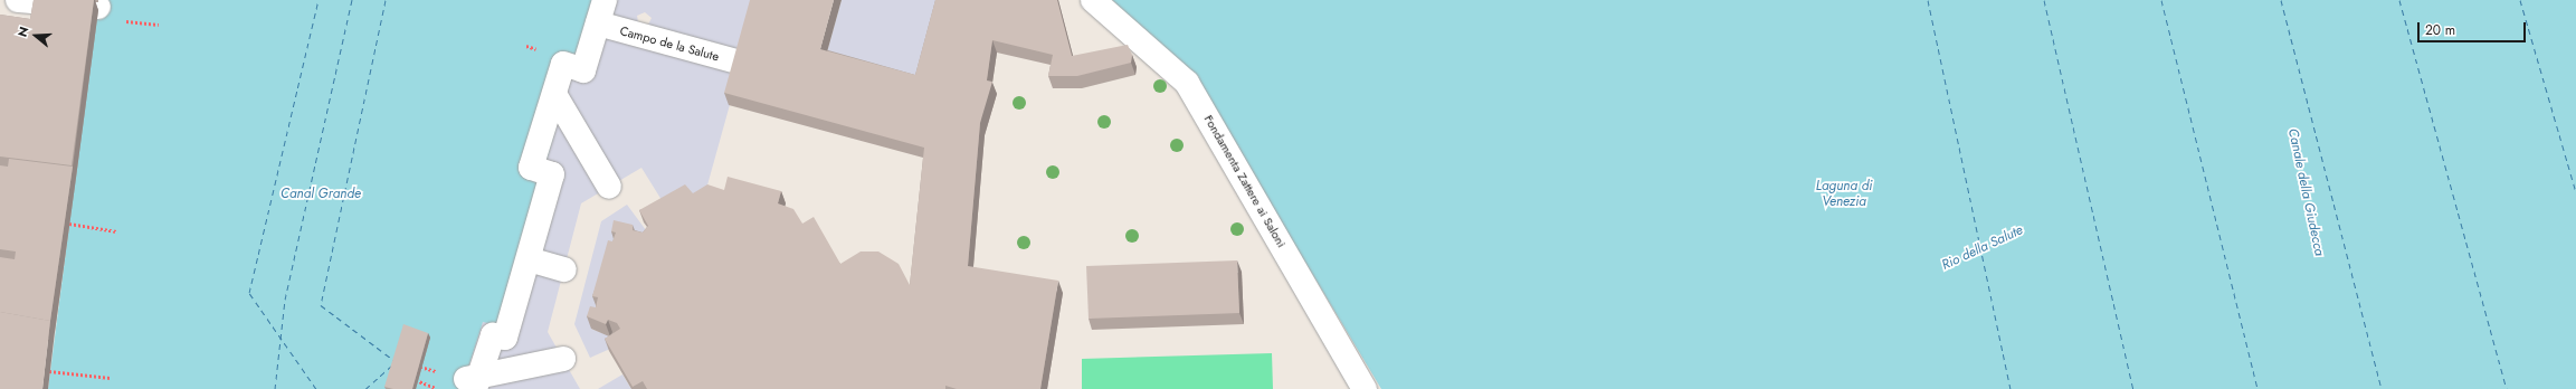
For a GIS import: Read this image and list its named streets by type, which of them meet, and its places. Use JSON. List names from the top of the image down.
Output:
{
  "streets": {
    "street": ["Campo de la Salute", "Fondamenta Zattere ai Saloni"]
  },
  "water": [
    "Laguna di Venezia",
    "Canale della Giudecca",
    "Canal Grande",
    "Rio della Salute"
  ],
  "scale_bar": "20 m",
  "north": "left"
}
